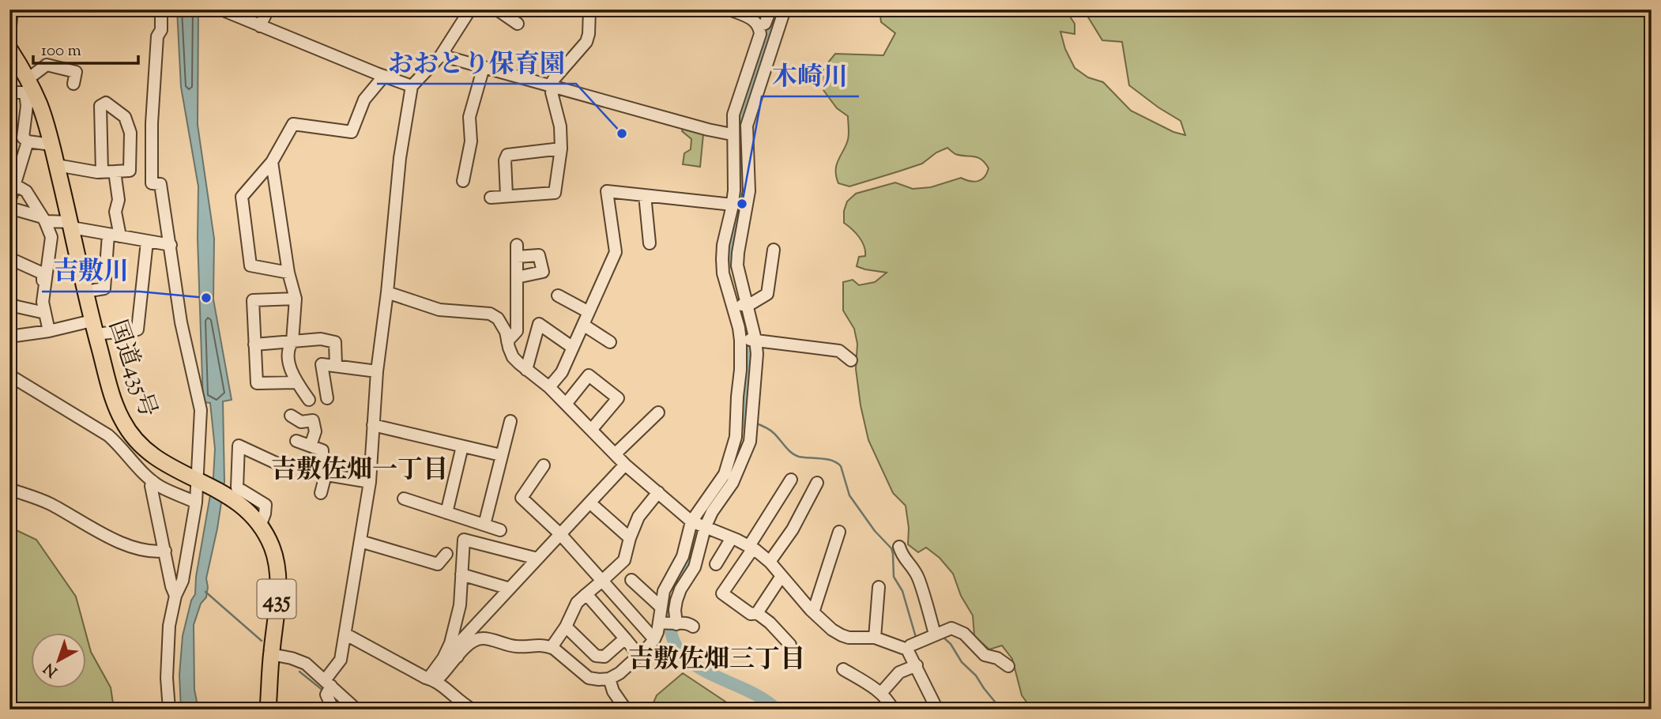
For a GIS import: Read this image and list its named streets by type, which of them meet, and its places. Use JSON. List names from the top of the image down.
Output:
{
  "streets": {
    "highway": ["国道435号", "435"]
  },
  "districts": ["吉敷佐畑一丁目", "吉敷佐畑三丁目"],
  "places": ["おおとり保育園", "木崎川", "吉敷川"],
  "scale_bar": "100 m",
  "north": "bottom left"
}
